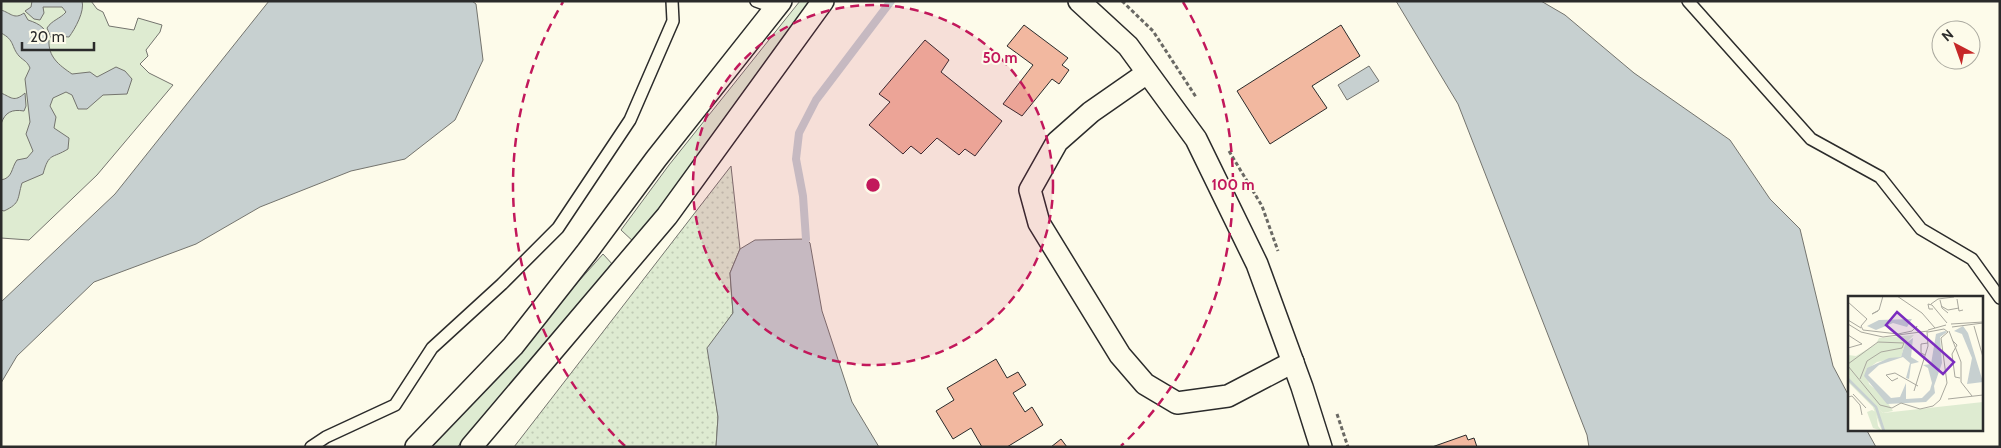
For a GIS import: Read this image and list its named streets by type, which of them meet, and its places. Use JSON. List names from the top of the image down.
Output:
{
  "scale_bar": "20 m",
  "north": "top left",
  "rings": ["50 m", "100 m"]
}
